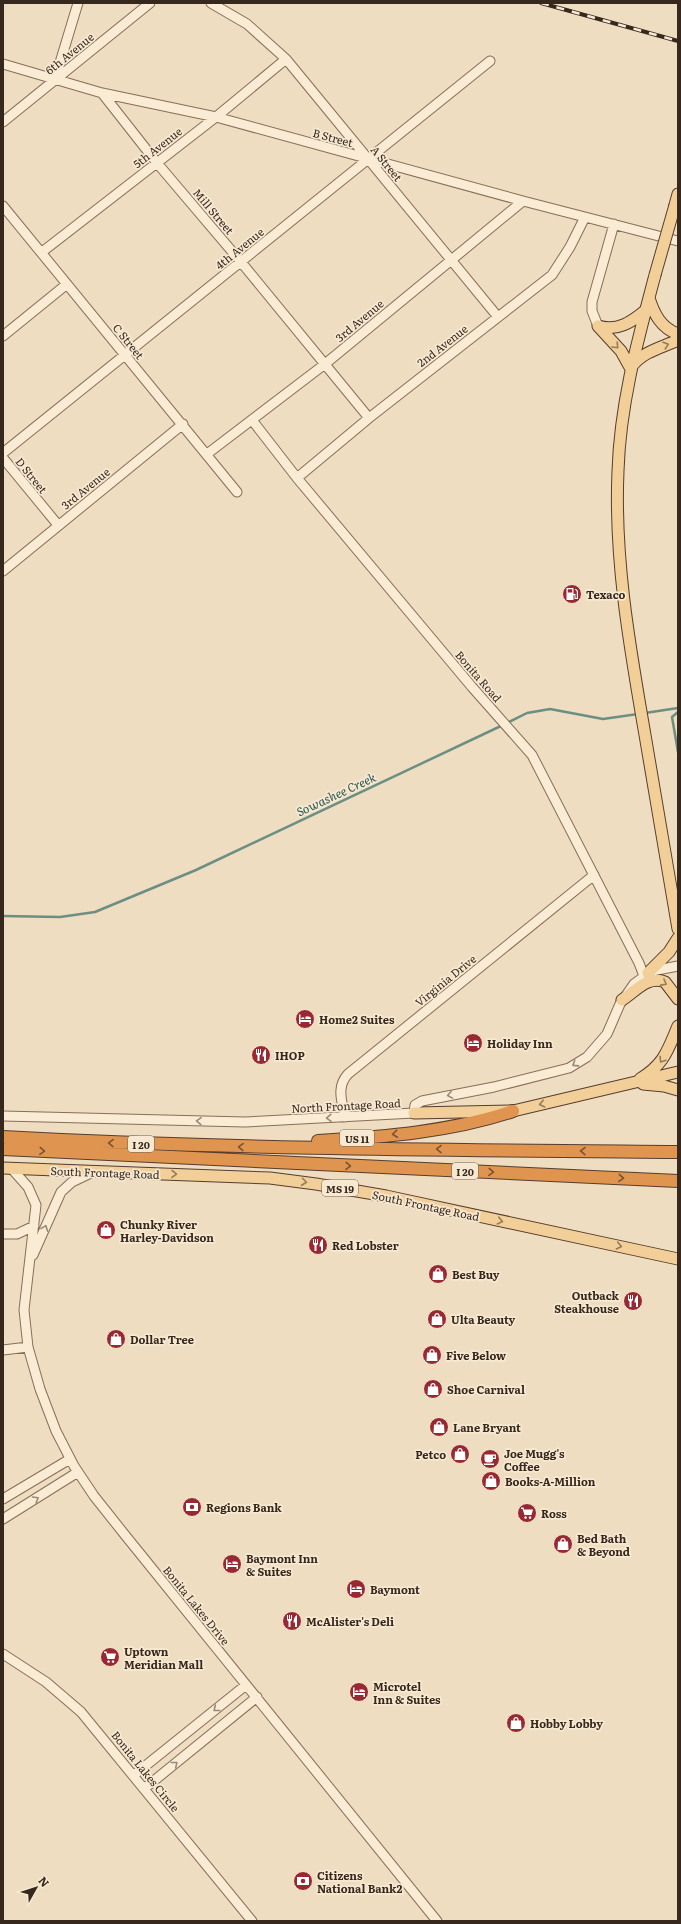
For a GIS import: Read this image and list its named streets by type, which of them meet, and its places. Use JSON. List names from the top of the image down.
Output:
{
  "streets": {
    "highway": ["US 11", "I 20"],
    "main road": ["South Frontage Road", "MS 19"],
    "street": [
      "6th Avenue",
      "B Street",
      "5th Avenue",
      "A Street",
      "Mill Street",
      "4th Avenue",
      "3rd Avenue",
      "C Street",
      "2nd Avenue",
      "D Street",
      "Bonita Road",
      "Virginia Drive",
      "North Frontage Road",
      "Bonita Lakes Drive",
      "Bonita Lakes Circle"
    ]
  },
  "crossings": [
    ["6th Avenue", "B Street"],
    ["B Street", "5th Avenue"],
    ["B Street", "A Street"],
    ["B Street", "Mill Street"],
    ["B Street", "4th Avenue"],
    ["B Street", "3rd Avenue"],
    ["B Street", "2nd Avenue"],
    ["5th Avenue", "A Street"],
    ["5th Avenue", "Mill Street"],
    ["5th Avenue", "C Street"],
    ["A Street", "4th Avenue"],
    ["A Street", "3rd Avenue"],
    ["A Street", "2nd Avenue"],
    ["Mill Street", "4th Avenue"],
    ["Mill Street", "3rd Avenue"],
    ["Mill Street", "2nd Avenue"],
    ["4th Avenue", "C Street"],
    ["3rd Avenue", "C Street"],
    ["3rd Avenue", "D Street"],
    ["3rd Avenue", "Bonita Road"],
    ["2nd Avenue", "Bonita Road"],
    ["Bonita Road", "Virginia Drive"],
    ["Bonita Road", "North Frontage Road"],
    ["Virginia Drive", "North Frontage Road"],
    ["US 11", "I 20"]
  ],
  "one_way": ["North Frontage Road", "South Frontage Road"],
  "water": ["Sowashee Creek"],
  "places": {
    "fuel station": ["Texaco"],
    "hotel": [
      "Home2 Suites",
      "Holiday Inn",
      "Baymont Inn & Suites",
      "Baymont",
      "Microtel Inn & Suites"
    ],
    "restaurant": [
      "IHOP",
      "Red Lobster",
      "Outback Steakhouse",
      "McAlister's Deli"
    ],
    "shop": [
      "Chunky River Harley-Davidson",
      "Best Buy",
      "Ulta Beauty",
      "Dollar Tree",
      "Five Below",
      "Shoe Carnival",
      "Lane Bryant",
      "Petco",
      "Books-A-Million",
      "Bed Bath & Beyond",
      "Hobby Lobby"
    ],
    "cafe": ["Joe Mugg's Coffee"],
    "bank": ["Regions Bank", "Citizens National Bank2"],
    "supermarket": ["Ross", "Uptown Meridian Mall"]
  },
  "north": "top right"
}
